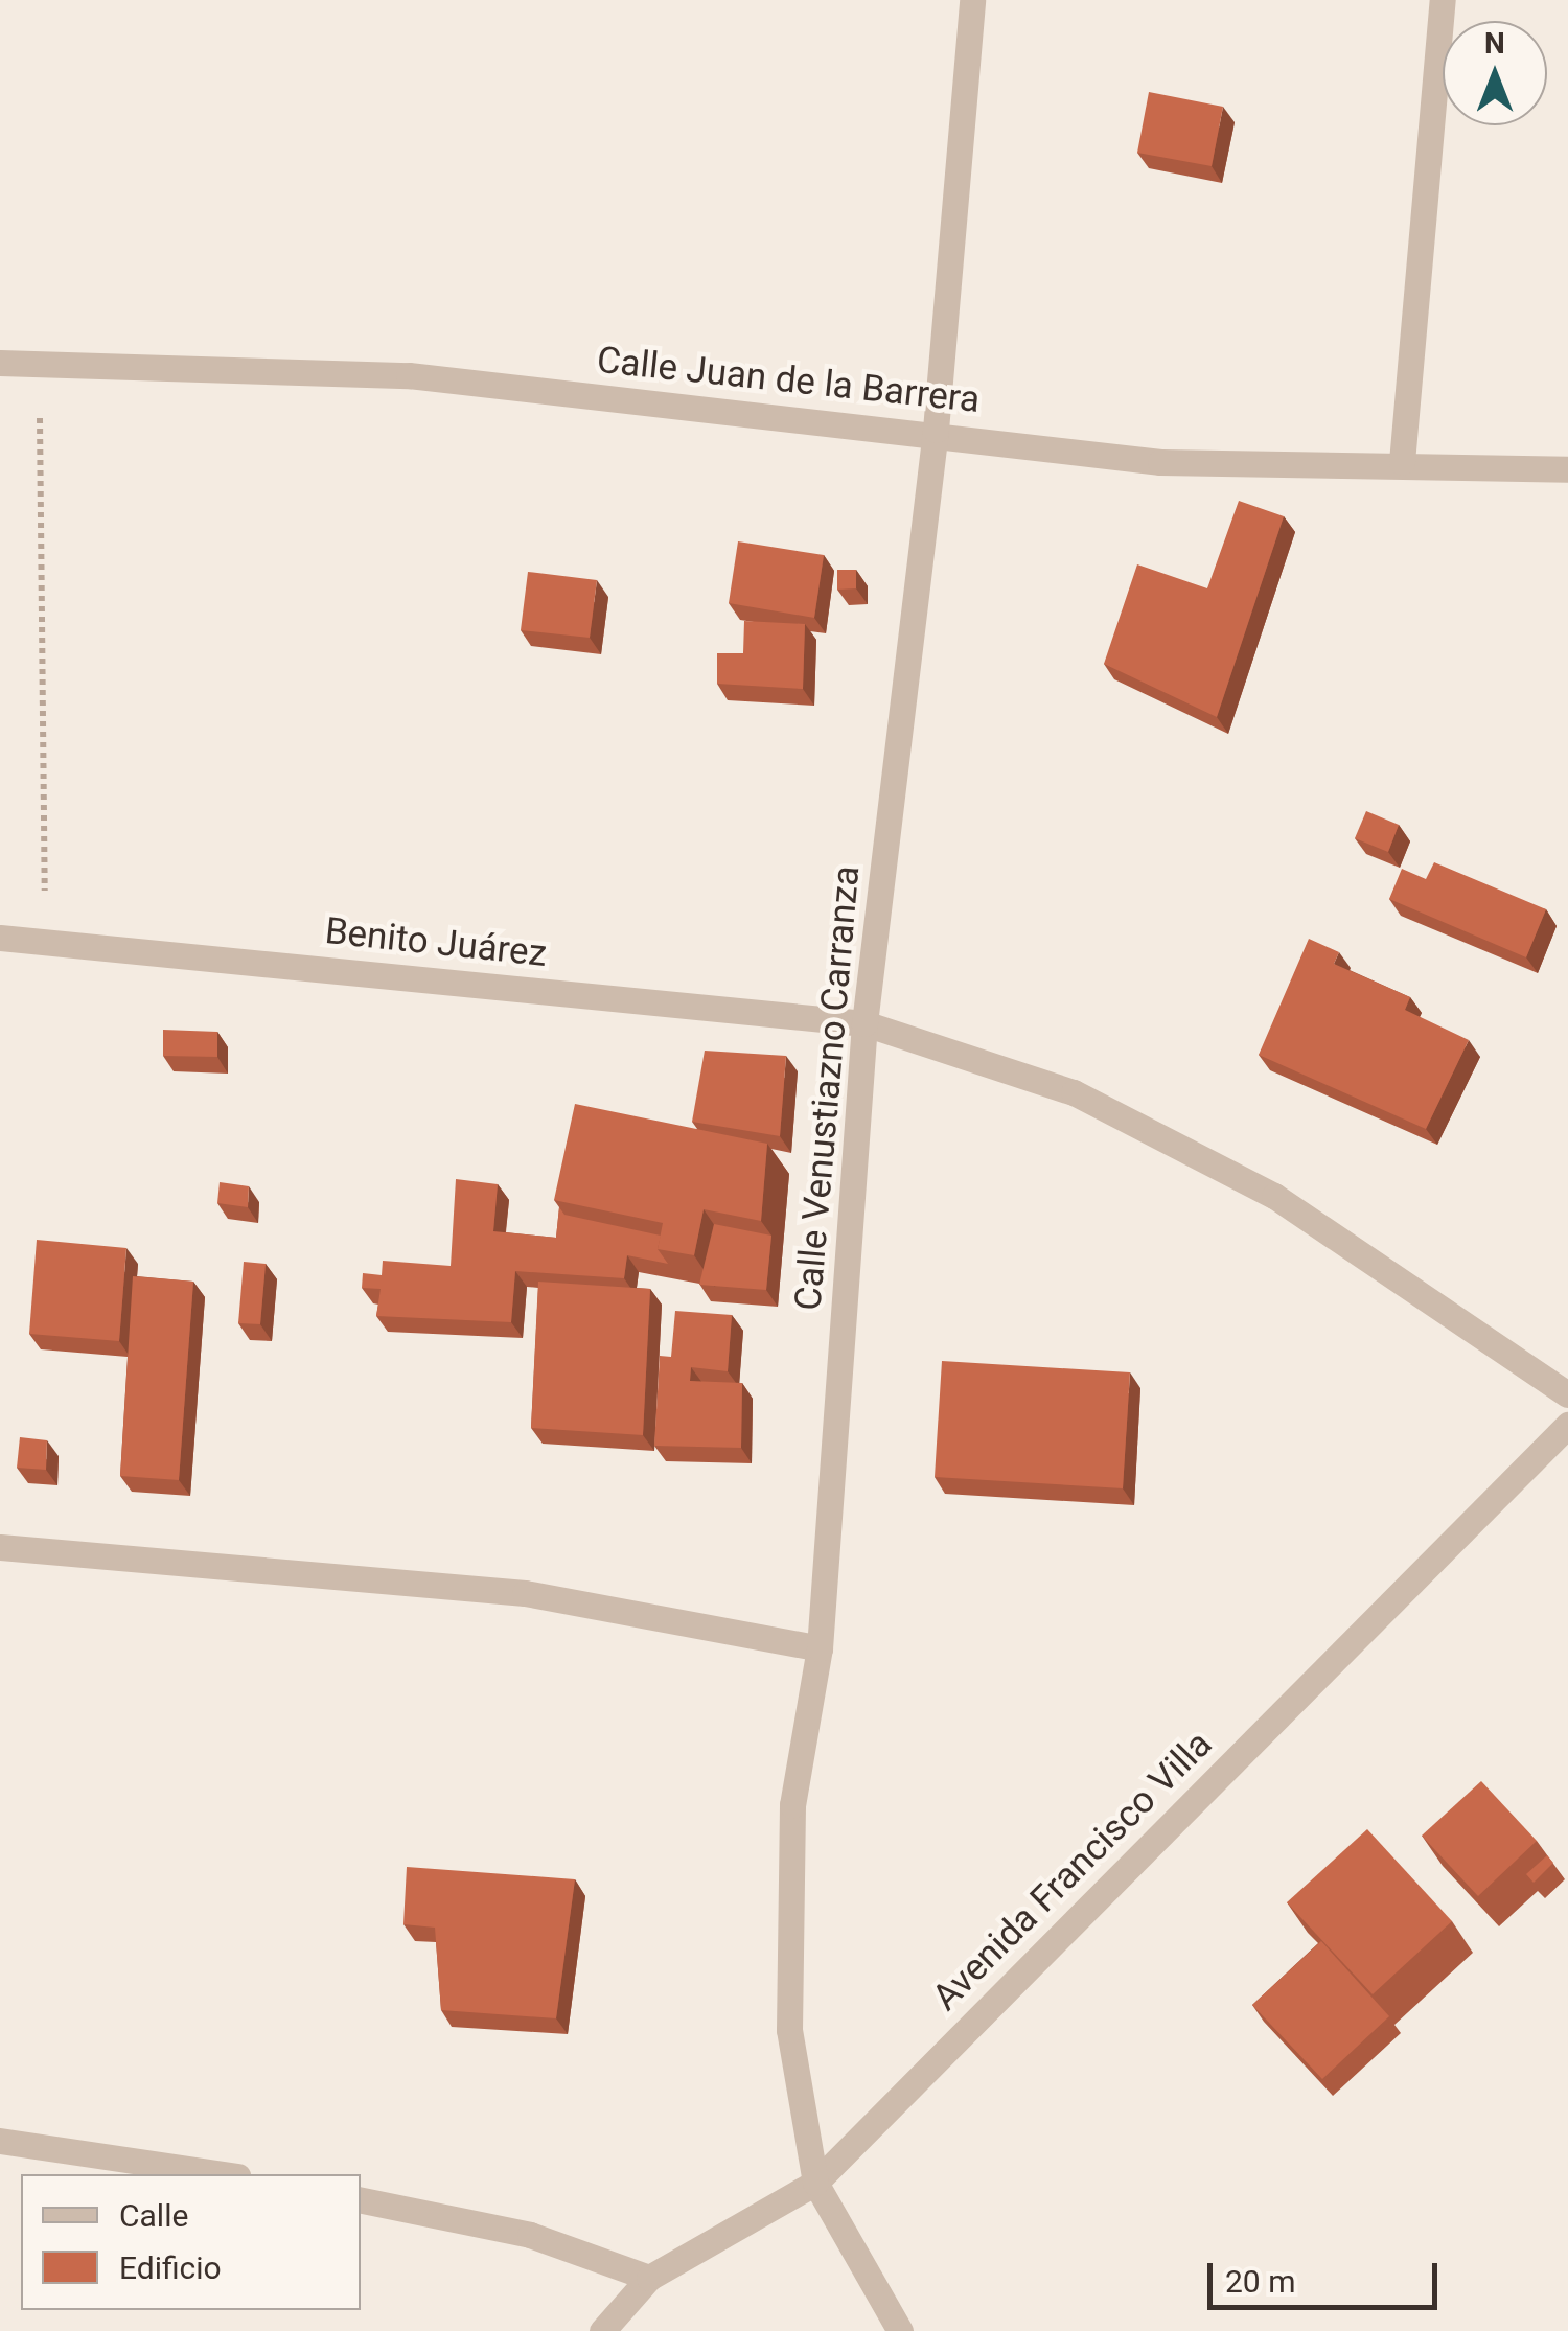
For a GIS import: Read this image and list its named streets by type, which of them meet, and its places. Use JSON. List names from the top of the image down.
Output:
{
  "streets": {
    "street": [
      "Calle Juan de la Barrera",
      "Benito Juárez",
      "Calle Venustiazno Carranza",
      "Avenida Francisco Villa"
    ]
  },
  "crossings": [
    ["Calle Juan de la Barrera", "Calle Venustiazno Carranza"],
    ["Benito Juárez", "Calle Venustiazno Carranza"],
    ["Calle Venustiazno Carranza", "Avenida Francisco Villa"]
  ],
  "legend": ["Calle", "Edificio"],
  "scale_bar": "20 m",
  "north": "top"
}
